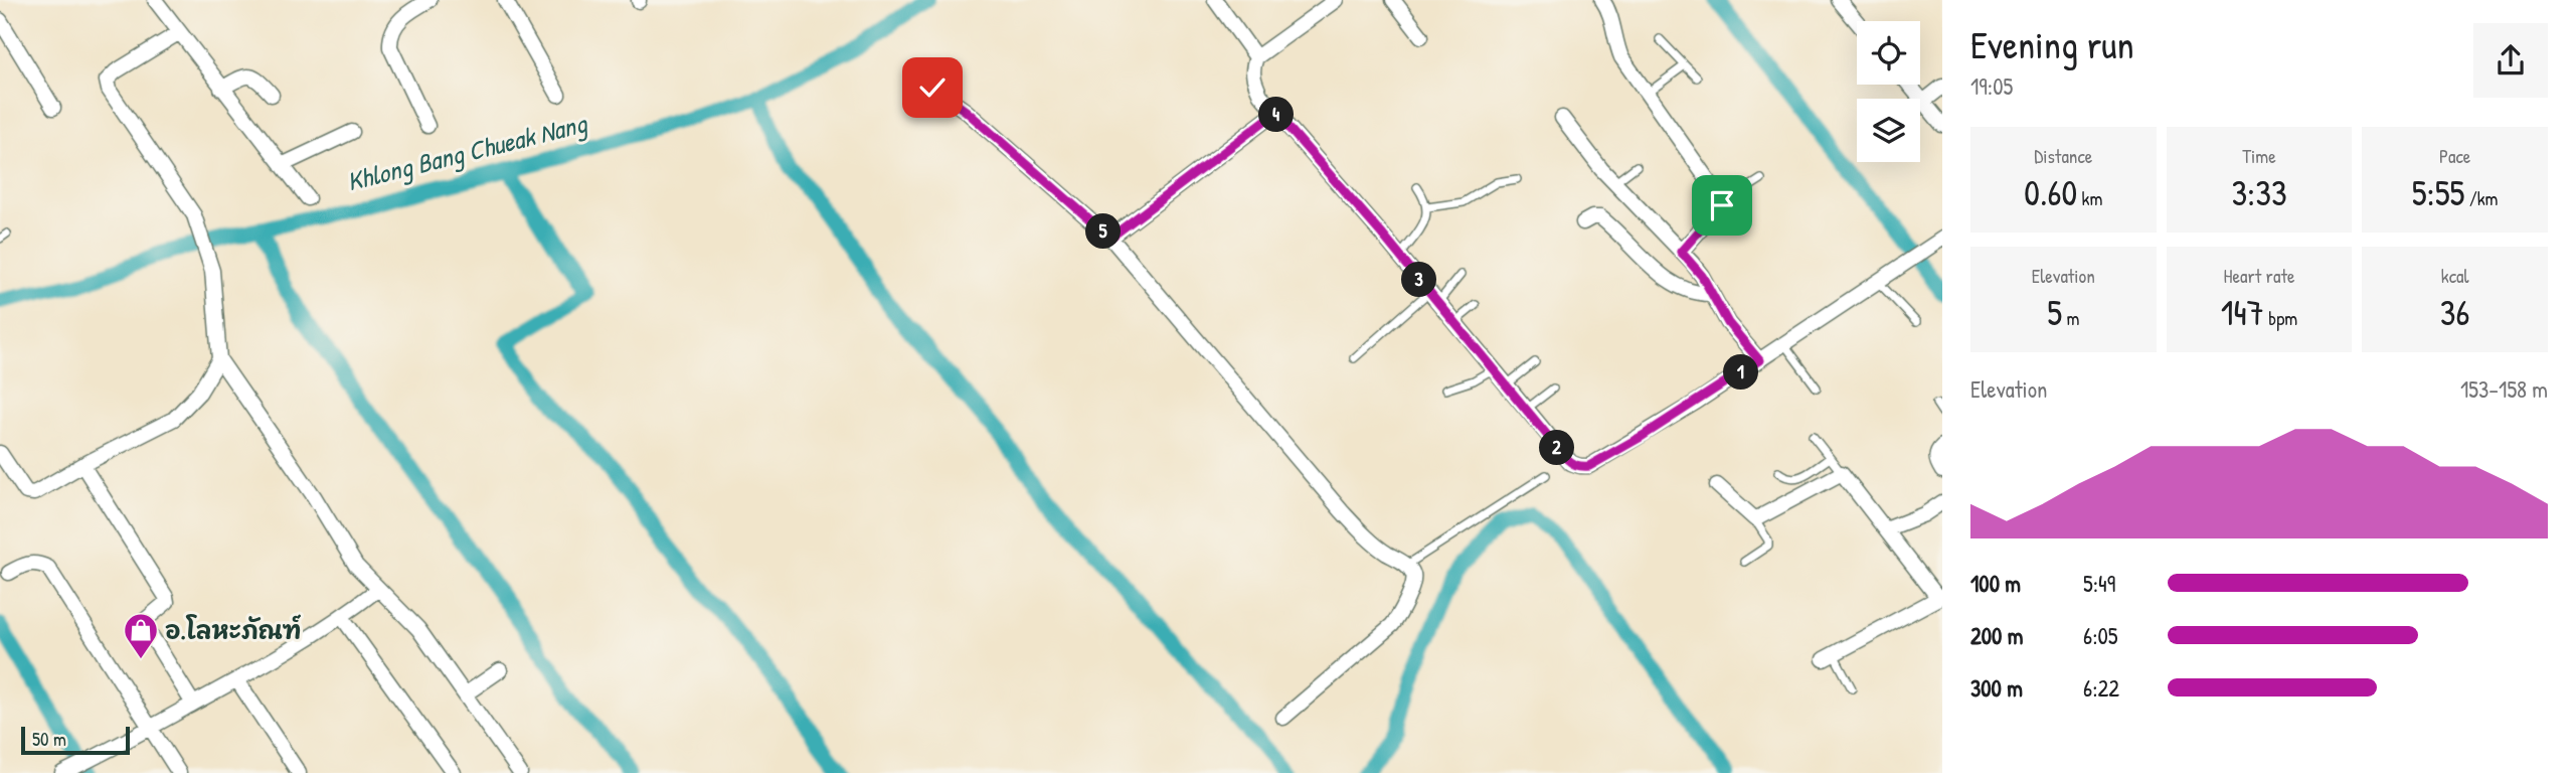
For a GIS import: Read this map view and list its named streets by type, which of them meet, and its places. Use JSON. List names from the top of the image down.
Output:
{
  "water": ["Khlong Bang Chueak Nang"],
  "places": {
    "shop": ["อ.โลหะภัณฑ์"]
  },
  "scale_bar": "50 m",
  "page": {
    "heading": ["Evening run", "19:05"],
    "pins": [
      "4",
      "5",
      "3",
      "1",
      "2"
    ],
    "stats": [
      ["Distance", "0.60 km"],
      ["Time", "3:33"],
      ["Pace", "5:55 /km"],
      ["Elevation", "5 m"],
      ["Heart rate", "147 bpm"],
      ["kcal", "36"]
    ],
    "chart": ["Elevation", "153–158 m"],
    "list": [
      {
        "name": "100 m",
        "note": "5:49"
      },
      {
        "name": "200 m",
        "note": "6:05"
      },
      {
        "name": "300 m",
        "note": "6:22"
      }
    ],
    "scale": "50 m"
  }
}
